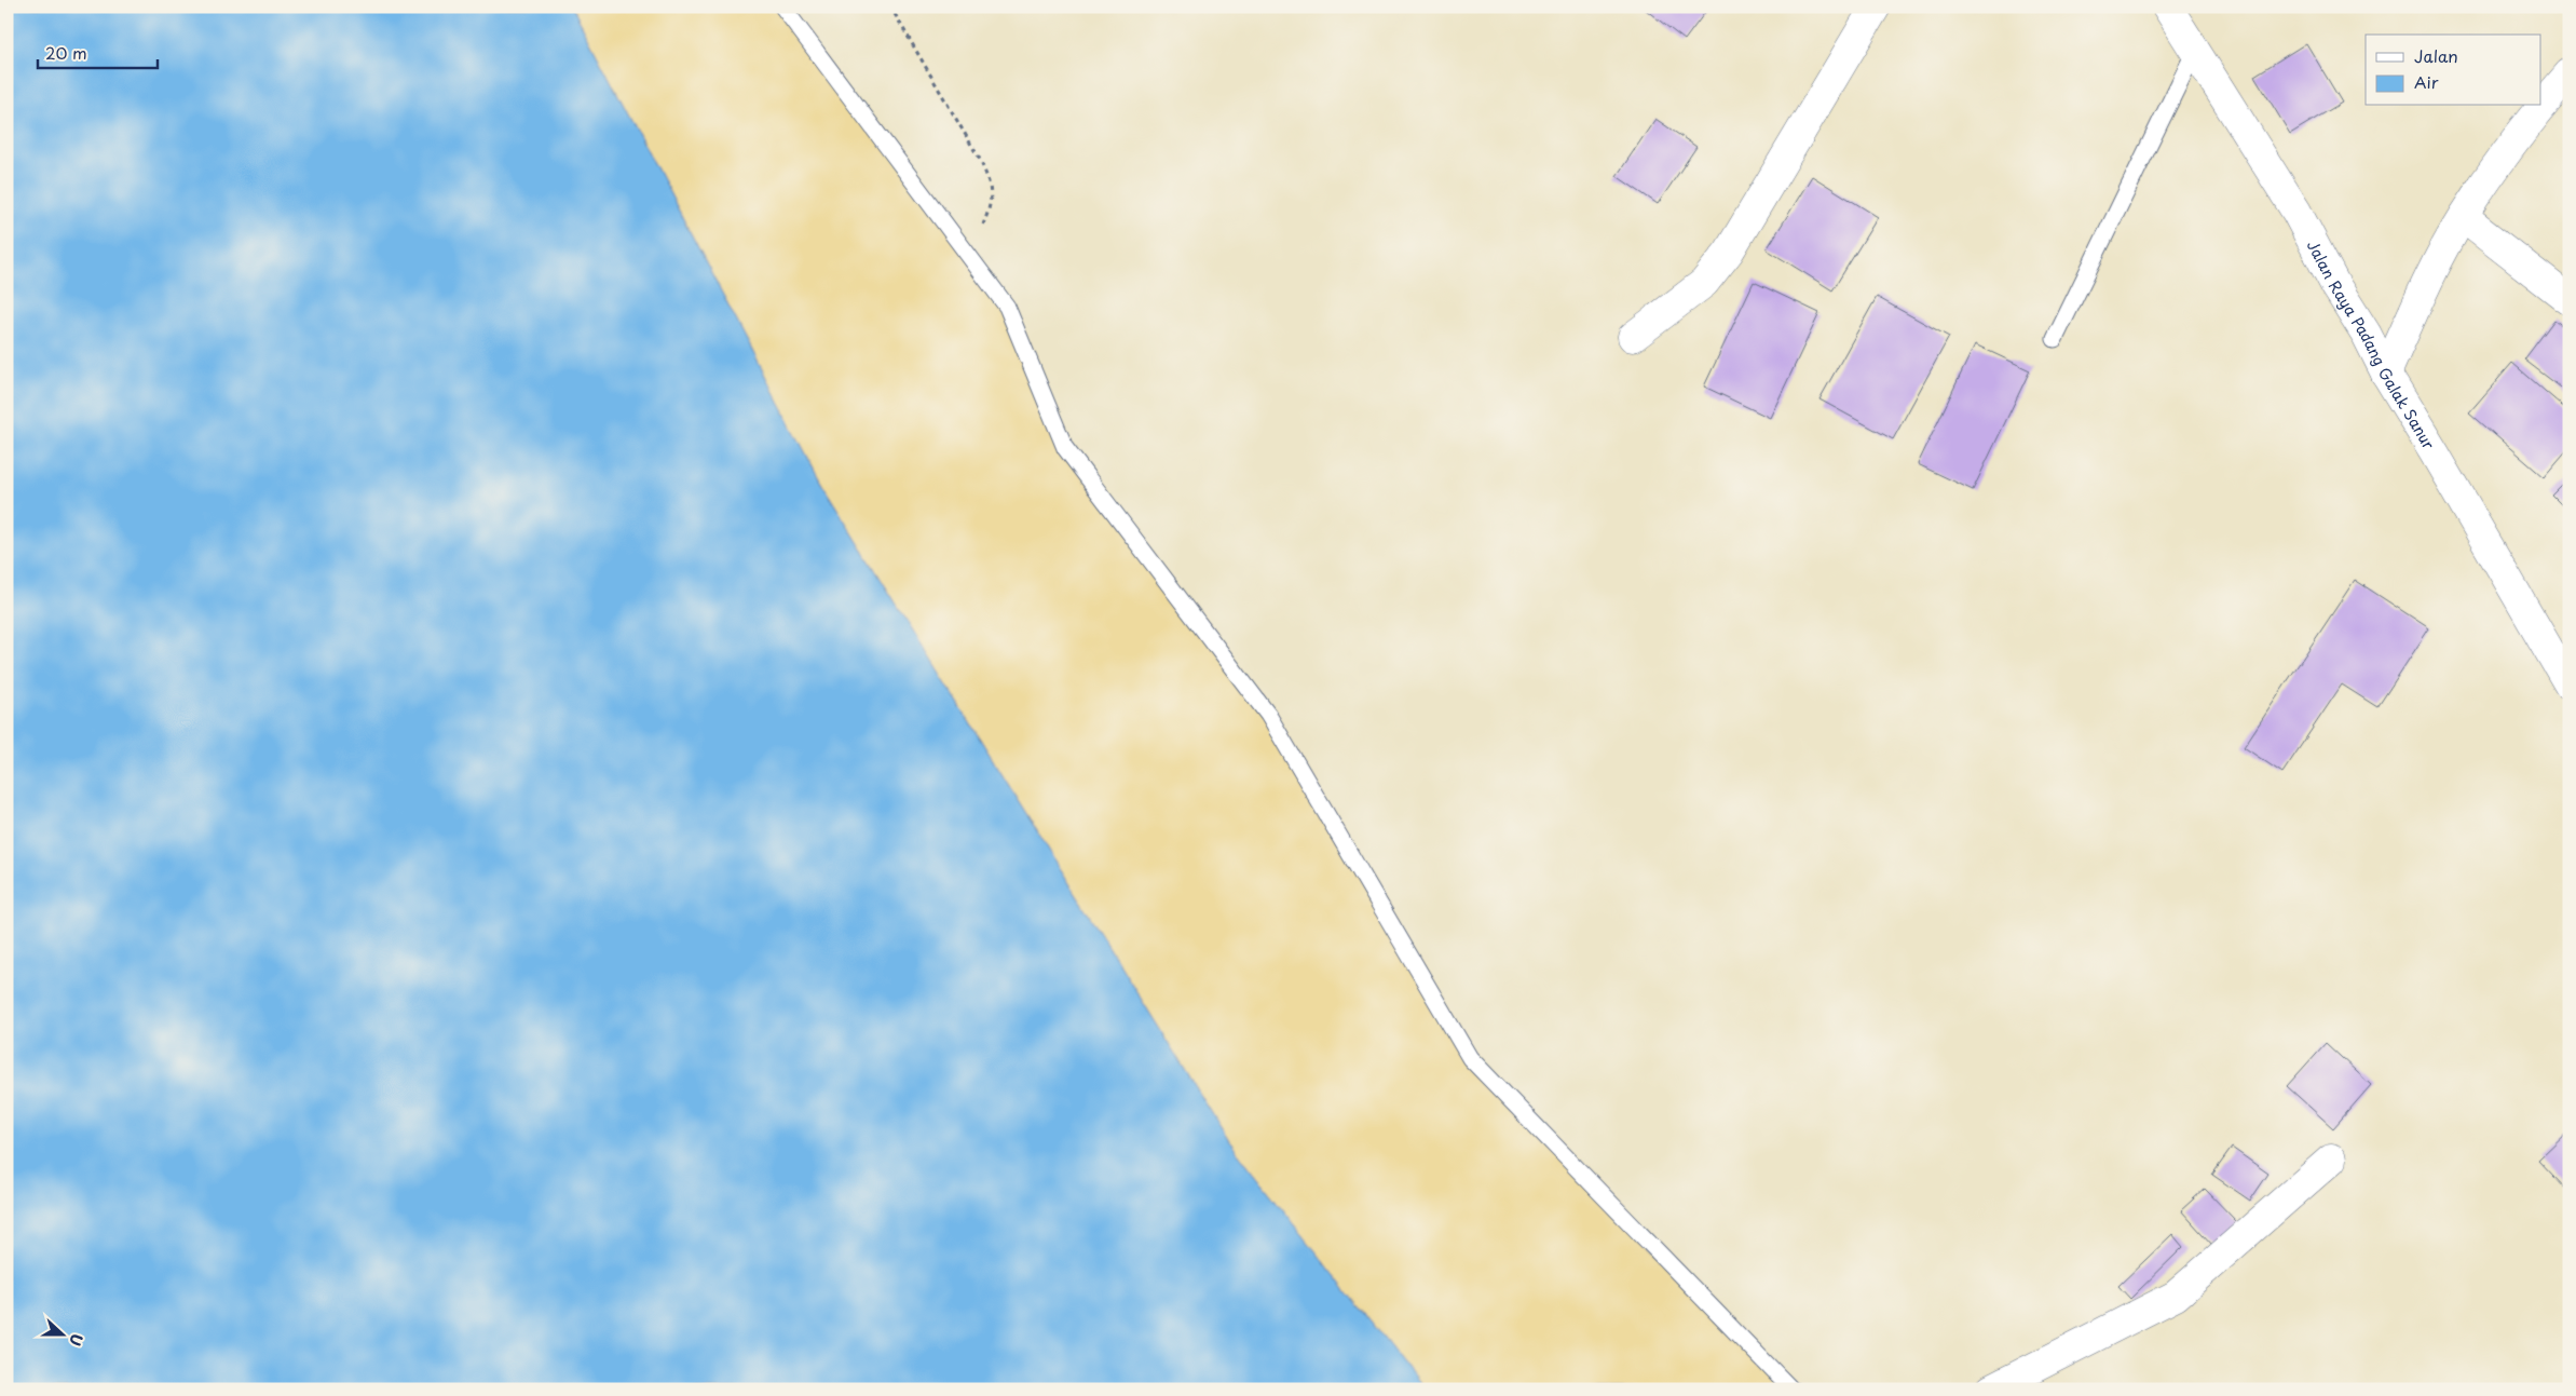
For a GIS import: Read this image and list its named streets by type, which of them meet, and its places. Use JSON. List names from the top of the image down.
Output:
{
  "streets": {
    "street": ["Jalan Raya Padang Galak Sanur"]
  },
  "legend": ["Jalan", "Air"],
  "scale_bar": "20 m",
  "north": "right"
}
